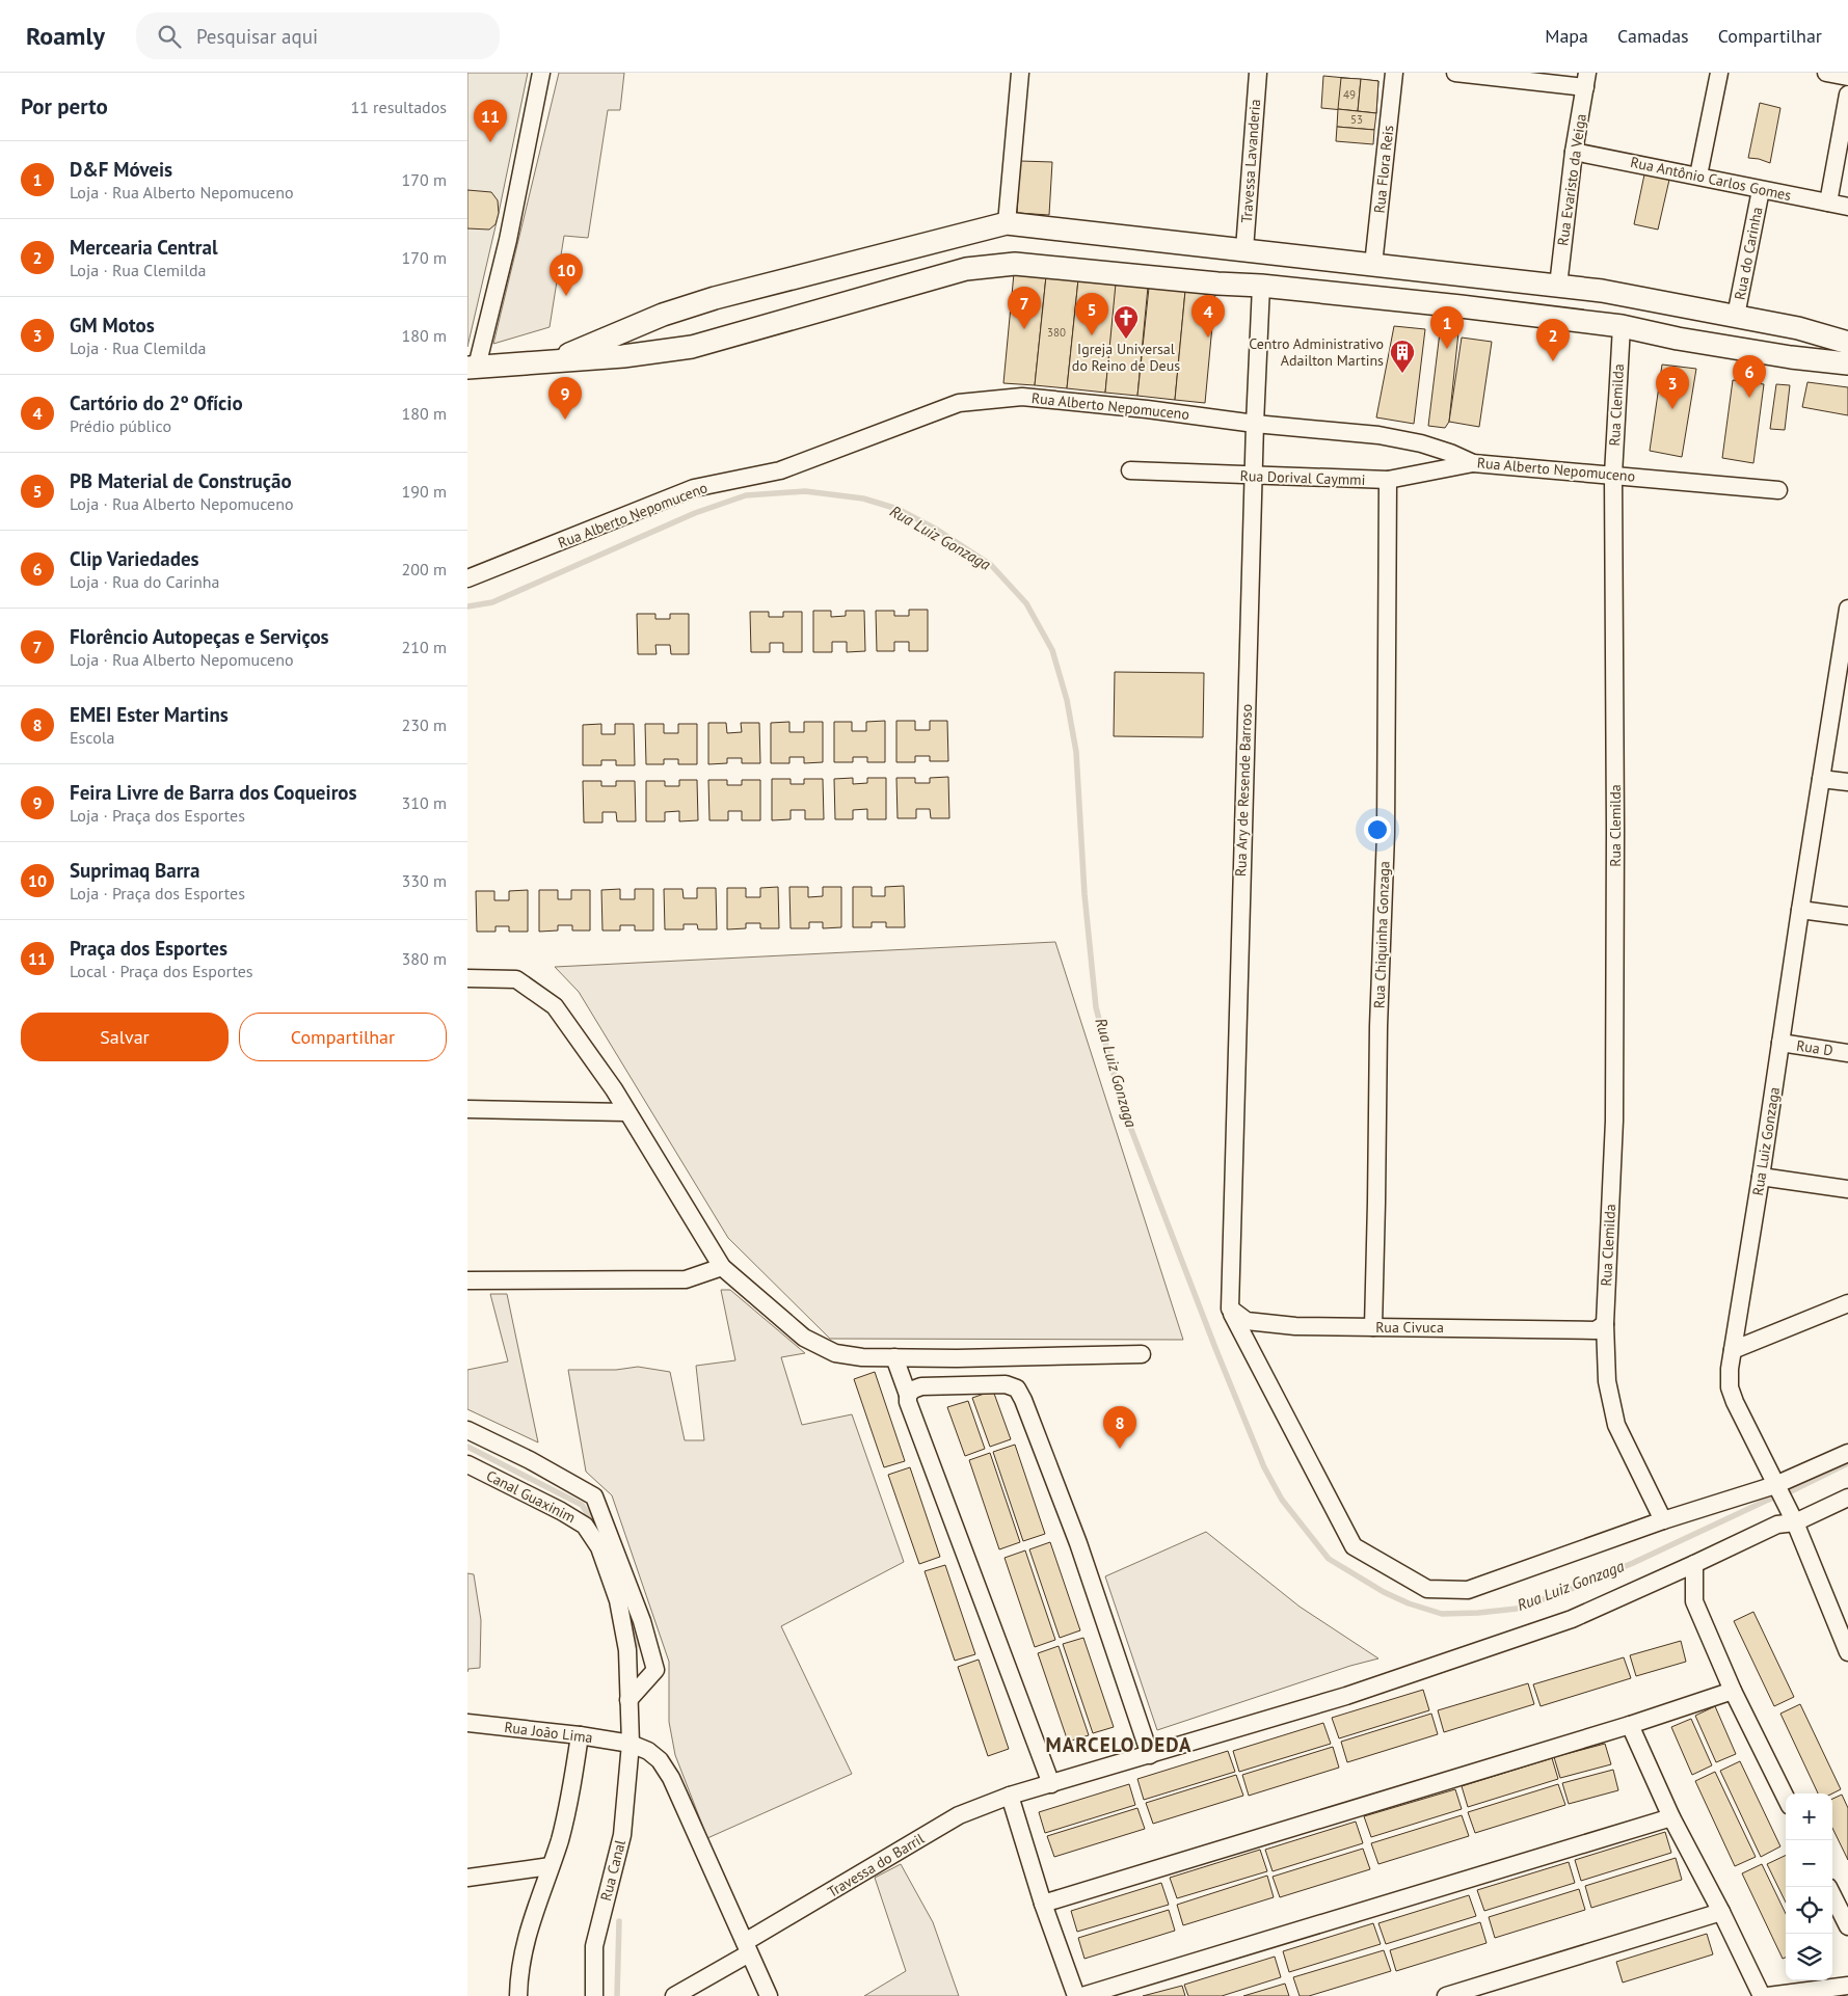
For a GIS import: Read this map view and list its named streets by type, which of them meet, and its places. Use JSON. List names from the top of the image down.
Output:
{
  "streets": {
    "street": [
      "Travessa Lavanderia",
      "Rua Flora Reis",
      "Rua Antônio Carlos Gomes",
      "Rua Evaristo da Veiga",
      "Rua do Carinha",
      "Rua Clemilda",
      "Rua Alberto Nepomuceno",
      "Rua Dorival Caymmi",
      "Rua Ary de Resende Barroso",
      "Rua Chiquinha Gonzaga",
      "Rua D",
      "Rua Luiz Gonzaga",
      "Rua Civuca",
      "Canal Guaxinim",
      "Rua João Lima",
      "Travessa do Barril",
      "Rua Canal"
    ]
  },
  "crossings": [
    ["Rua Antônio Carlos Gomes", "Rua Evaristo da Veiga"],
    ["Rua Antônio Carlos Gomes", "Rua do Carinha"],
    ["Rua Clemilda", "Rua Alberto Nepomuceno"],
    ["Rua Clemilda", "Rua Civuca"],
    ["Rua Alberto Nepomuceno", "Rua Dorival Caymmi"],
    ["Rua Alberto Nepomuceno", "Rua Ary de Resende Barroso"],
    ["Rua Dorival Caymmi", "Rua Ary de Resende Barroso"],
    ["Rua Dorival Caymmi", "Rua Chiquinha Gonzaga"],
    ["Rua Ary de Resende Barroso", "Rua Civuca"],
    ["Rua Chiquinha Gonzaga", "Rua Civuca"],
    ["Rua D", "Rua Luiz Gonzaga"],
    ["Rua Luiz Gonzaga", "Travessa do Barril"],
    ["Canal Guaxinim", "Rua João Lima"],
    ["Canal Guaxinim", "Rua Canal"],
    ["Rua João Lima", "Travessa do Barril"],
    ["Rua João Lima", "Rua Canal"]
  ],
  "districts": ["MARCELO DEDA"],
  "water": ["Rua Luiz Gonzaga"],
  "places": {
    "church": ["Igreja Universal do Reino de Deus"],
    "building": ["Centro Administrativo Adailton Martins"]
  },
  "house_numbers": ["49", "53", "380"],
  "page": {
    "header": "Roamly",
    "search": "Pesquisar aqui",
    "nav": ["Mapa", "Camadas", "Compartilhar"],
    "heading": ["Por perto", "11 resultados"],
    "pins": [
      "11",
      "10",
      "7",
      "5",
      "4",
      "1",
      "2",
      "6",
      "3",
      "9",
      "8"
    ],
    "list": [
      {
        "mark": "1",
        "name": "D&F Móveis",
        "note": "Loja · Rua Alberto Nepomuceno",
        "value": "170 m"
      },
      {
        "mark": "2",
        "name": "Mercearia Central",
        "note": "Loja · Rua Clemilda",
        "value": "170 m"
      },
      {
        "mark": "3",
        "name": "GM Motos",
        "note": "Loja · Rua Clemilda",
        "value": "180 m"
      },
      {
        "mark": "4",
        "name": "Cartório do 2º Ofício",
        "note": "Prédio público",
        "value": "180 m"
      },
      {
        "mark": "5",
        "name": "PB Material de Construção",
        "note": "Loja · Rua Alberto Nepomuceno",
        "value": "190 m"
      },
      {
        "mark": "6",
        "name": "Clip Variedades",
        "note": "Loja · Rua do Carinha",
        "value": "200 m"
      },
      {
        "mark": "7",
        "name": "Florêncio Autopeças e Serviços",
        "note": "Loja · Rua Alberto Nepomuceno",
        "value": "210 m"
      },
      {
        "mark": "8",
        "name": "EMEI Ester Martins",
        "note": "Escola",
        "value": "230 m"
      },
      {
        "mark": "9",
        "name": "Feira Livre de Barra dos Coqueiros",
        "note": "Loja · Praça dos Esportes",
        "value": "310 m"
      },
      {
        "mark": "10",
        "name": "Suprimaq Barra",
        "note": "Loja · Praça dos Esportes",
        "value": "330 m"
      },
      {
        "mark": "11",
        "name": "Praça dos Esportes",
        "note": "Local · Praça dos Esportes",
        "value": "380 m"
      }
    ],
    "buttons": ["Salvar", "Compartilhar"],
    "map_buttons": ["+", "−"]
  }
}
